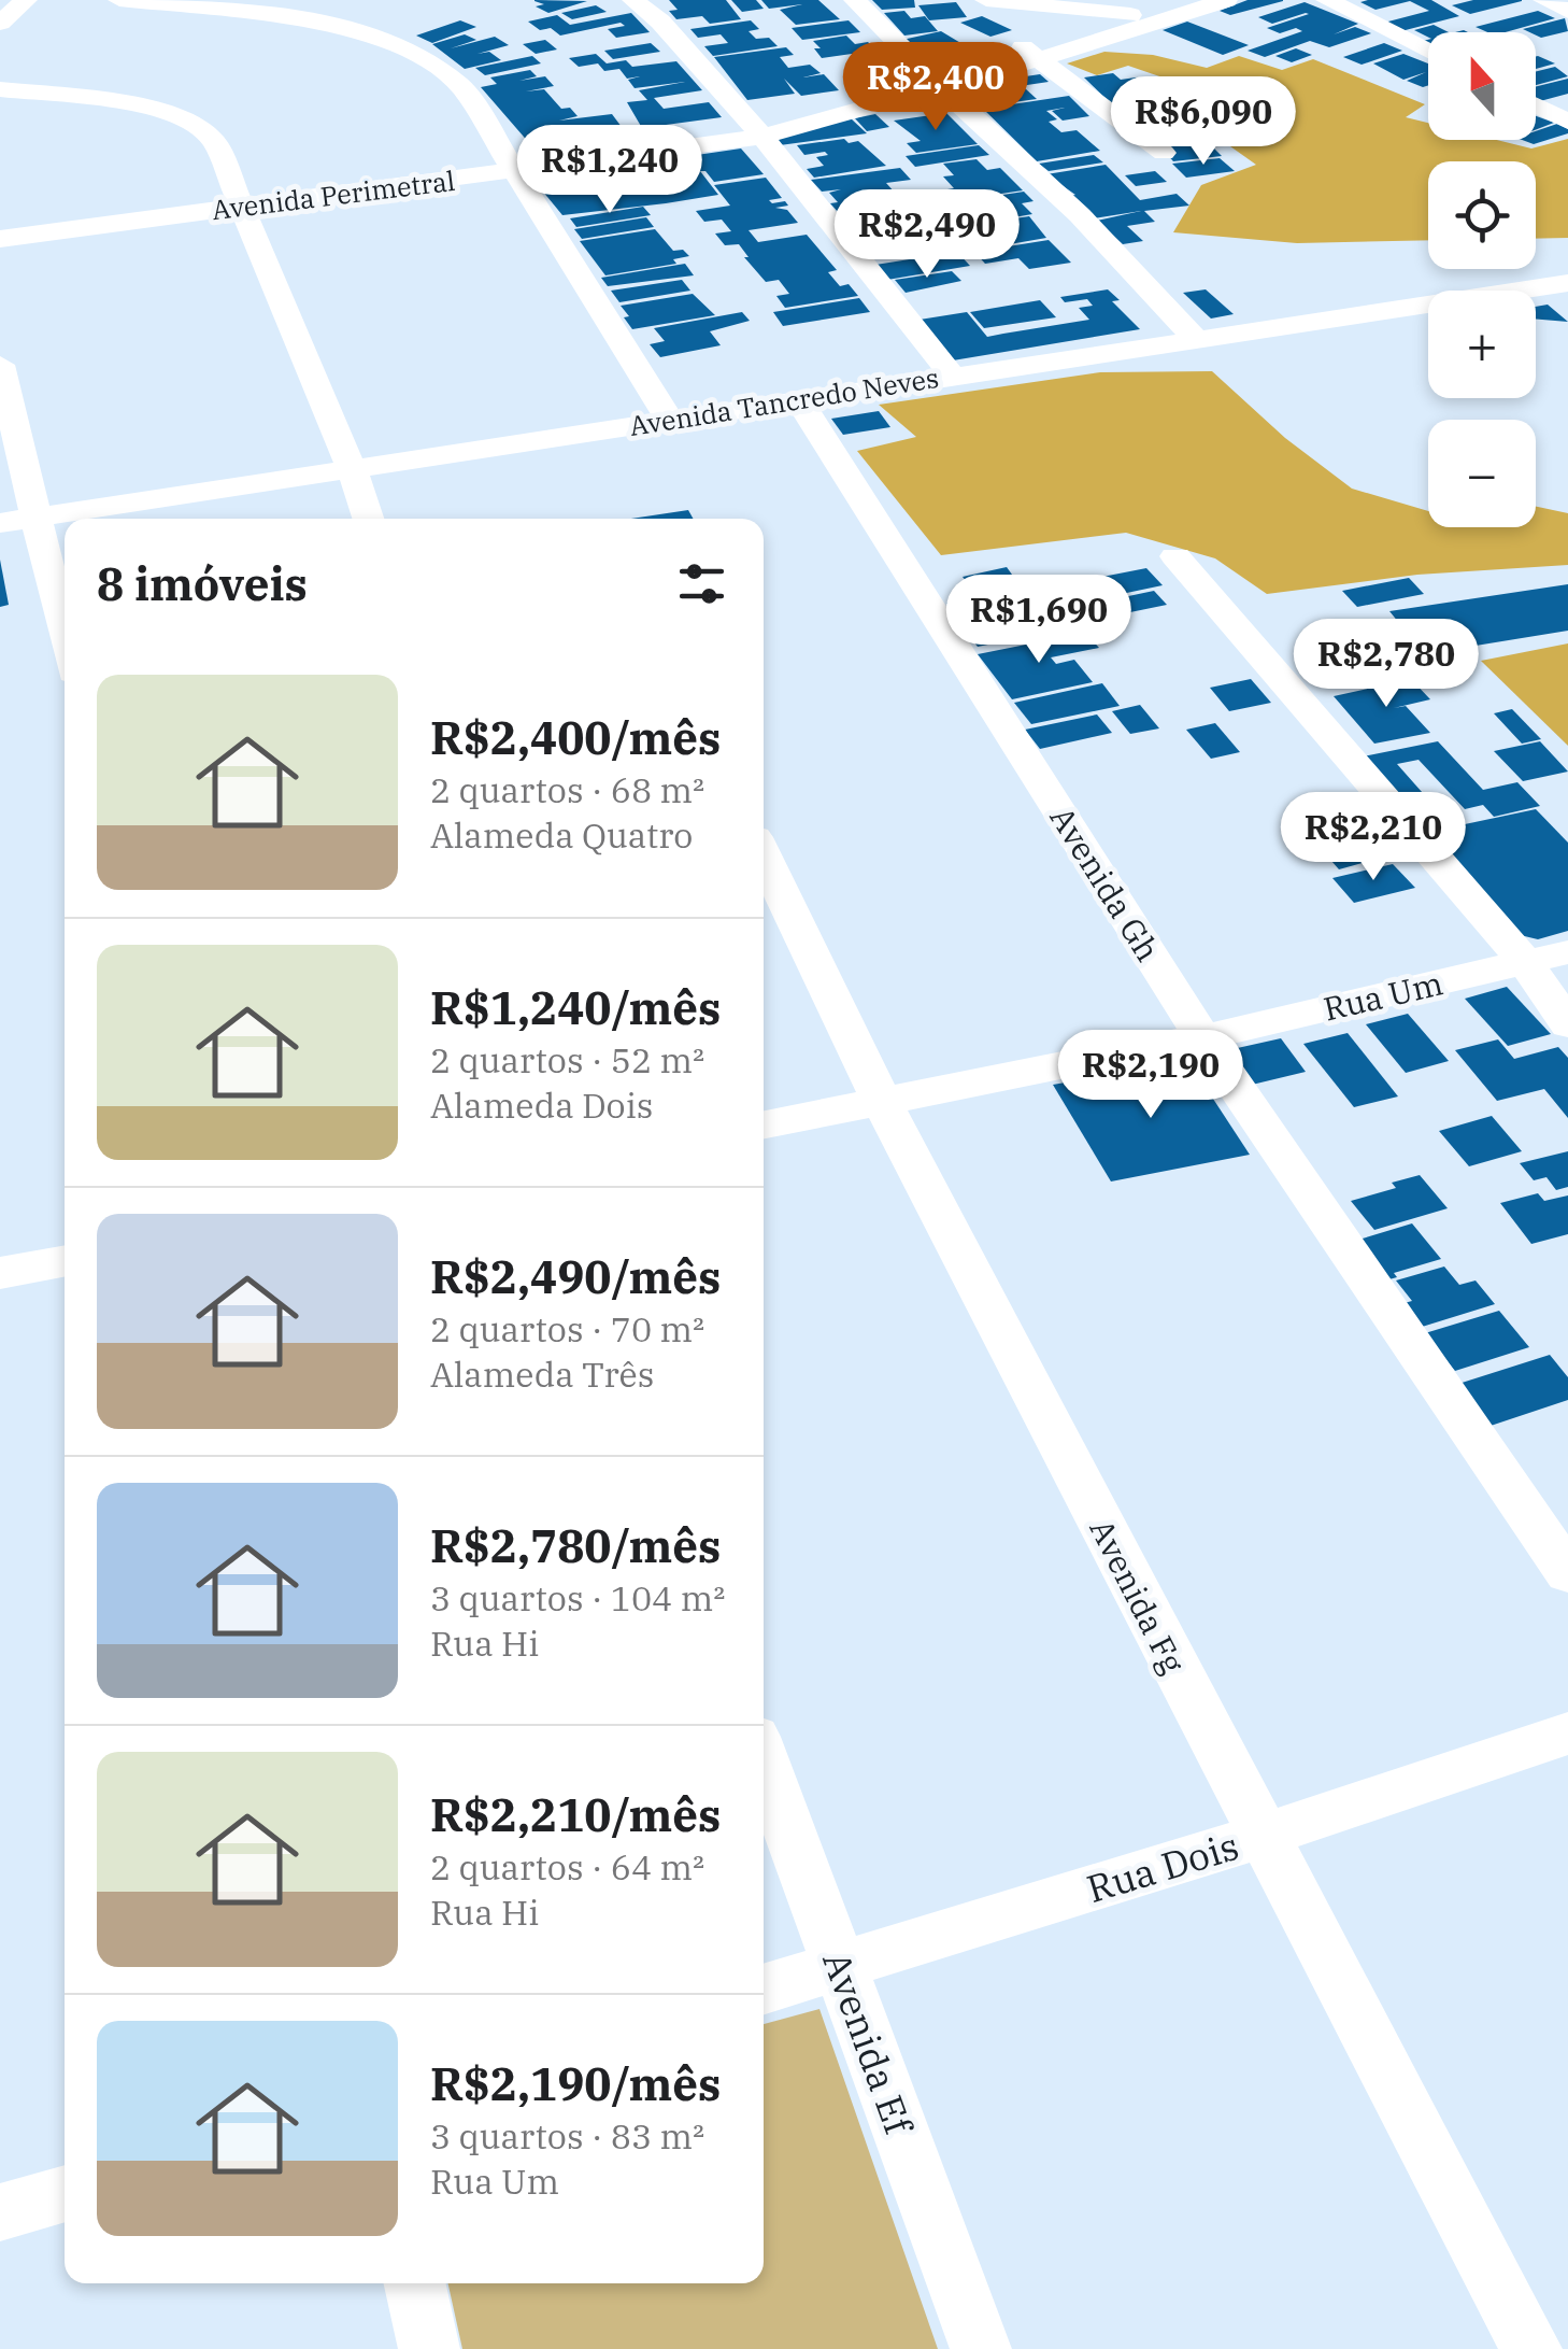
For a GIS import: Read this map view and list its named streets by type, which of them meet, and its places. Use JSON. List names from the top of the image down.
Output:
{
  "streets": {
    "street": [
      "Avenida Perimetral",
      "Avenida Tancredo Neves",
      "Avenida Gh",
      "Rua Um",
      "Avenida Fg",
      "Rua Dois",
      "Avenida Ef"
    ]
  },
  "crossings": [
    ["Avenida Tancredo Neves", "Avenida Gh"],
    ["Avenida Gh", "Rua Um"],
    ["Rua Um", "Avenida Fg"],
    ["Avenida Fg", "Rua Dois"],
    ["Rua Dois", "Avenida Ef"]
  ],
  "north": "top",
  "page": {
    "map_buttons": ["+", "−"],
    "price": [
      "R$2,400",
      "R$6,090",
      "R$1,240",
      "R$2,490",
      "R$1,690",
      "R$2,780",
      "R$2,210",
      "R$2,190"
    ],
    "heading": "8 imóveis",
    "list": [
      {
        "name": "R$2,400/mês",
        "note": "2 quartos · 68 m² · Alameda Quatro"
      },
      {
        "name": "R$1,240/mês",
        "note": "2 quartos · 52 m² · Alameda Dois"
      },
      {
        "name": "R$2,490/mês",
        "note": "2 quartos · 70 m² · Alameda Três"
      },
      {
        "name": "R$2,780/mês",
        "note": "3 quartos · 104 m² · Rua Hi"
      },
      {
        "name": "R$2,210/mês",
        "note": "2 quartos · 64 m² · Rua Hi"
      },
      {
        "name": "R$2,190/mês",
        "note": "3 quartos · 83 m² · Rua Um"
      }
    ]
  }
}
